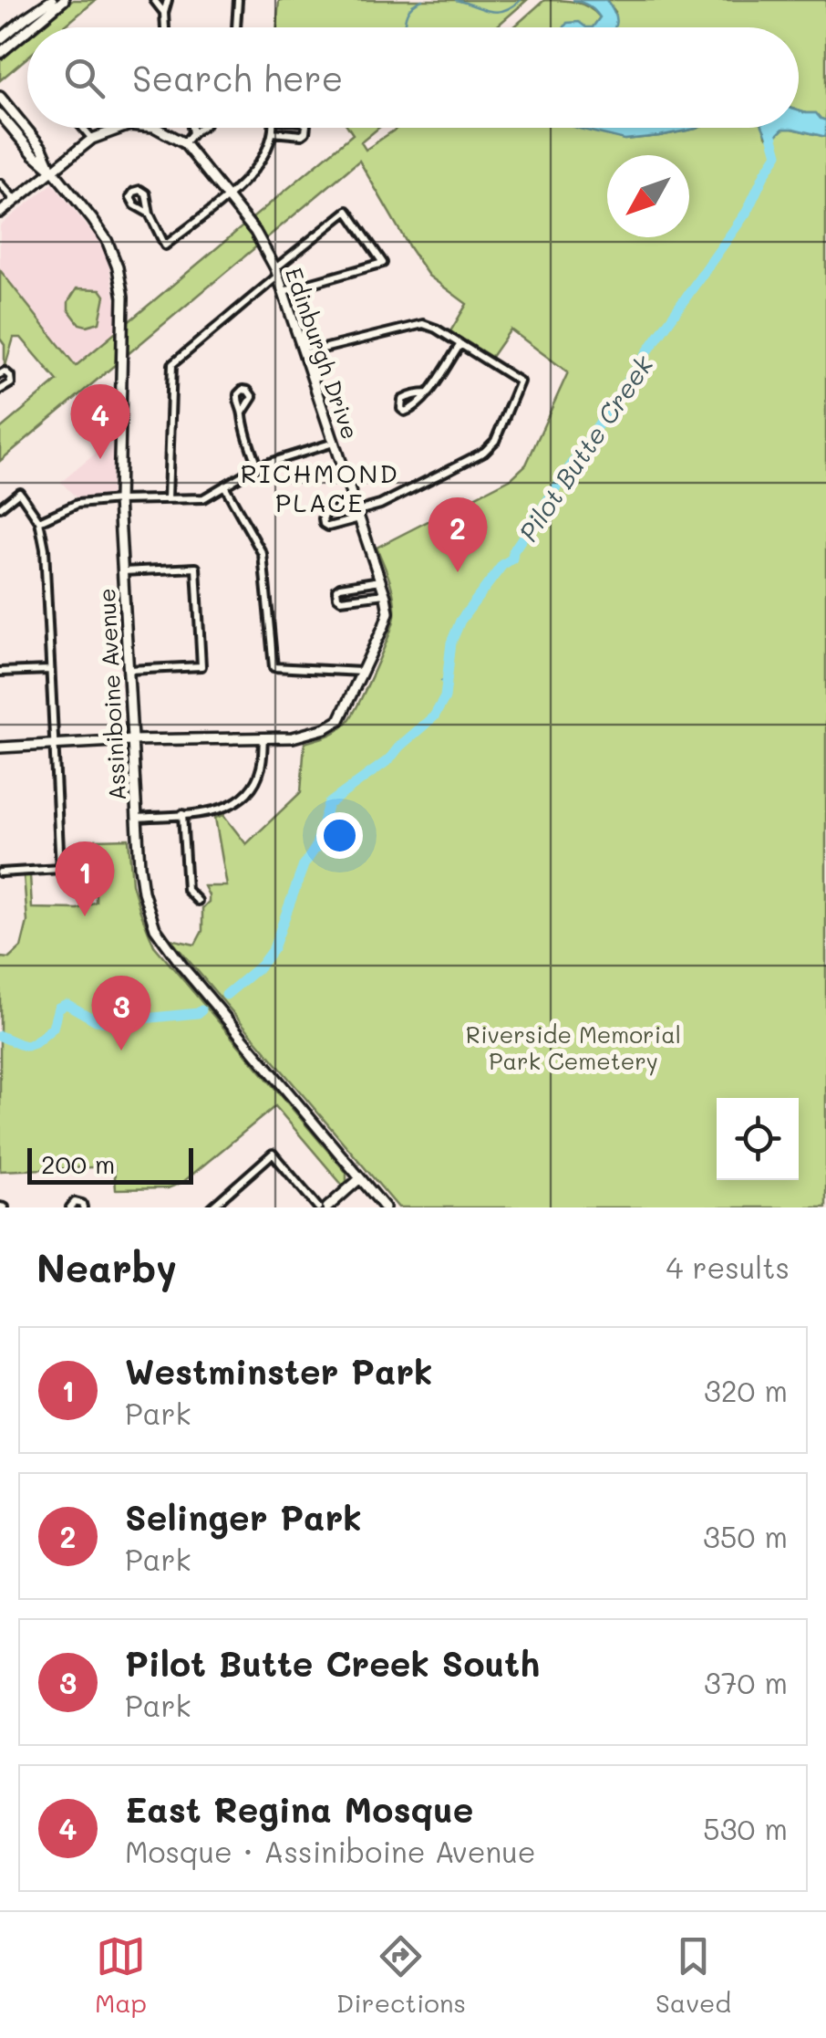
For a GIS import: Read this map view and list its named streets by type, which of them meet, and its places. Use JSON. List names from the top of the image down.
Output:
{
  "streets": {
    "street": ["Edinburgh Drive", "Assiniboine Avenue"]
  },
  "crossings": [
    ["Edinburgh Drive", "Assiniboine Avenue"]
  ],
  "districts": ["RICHMOND PLACE"],
  "water": ["Pilot Butte Creek"],
  "parks": ["Riverside Memorial Park Cemetery"],
  "scale_bar": "200 m",
  "north": "bottom left",
  "page": {
    "search": "Search here",
    "pins": [
      "4",
      "2",
      "1",
      "3"
    ],
    "scale": "200 m",
    "heading": ["Nearby", "4 results"],
    "list": [
      {
        "mark": "1",
        "name": "Westminster Park",
        "note": "Park",
        "value": "320 m"
      },
      {
        "mark": "2",
        "name": "Selinger Park",
        "note": "Park",
        "value": "350 m"
      },
      {
        "mark": "3",
        "name": "Pilot Butte Creek South",
        "note": "Park",
        "value": "370 m"
      },
      {
        "mark": "4",
        "name": "East Regina Mosque",
        "note": "Mosque · Assiniboine Avenue",
        "value": "530 m"
      }
    ],
    "nav": ["Map", "Directions", "Saved"]
  }
}
